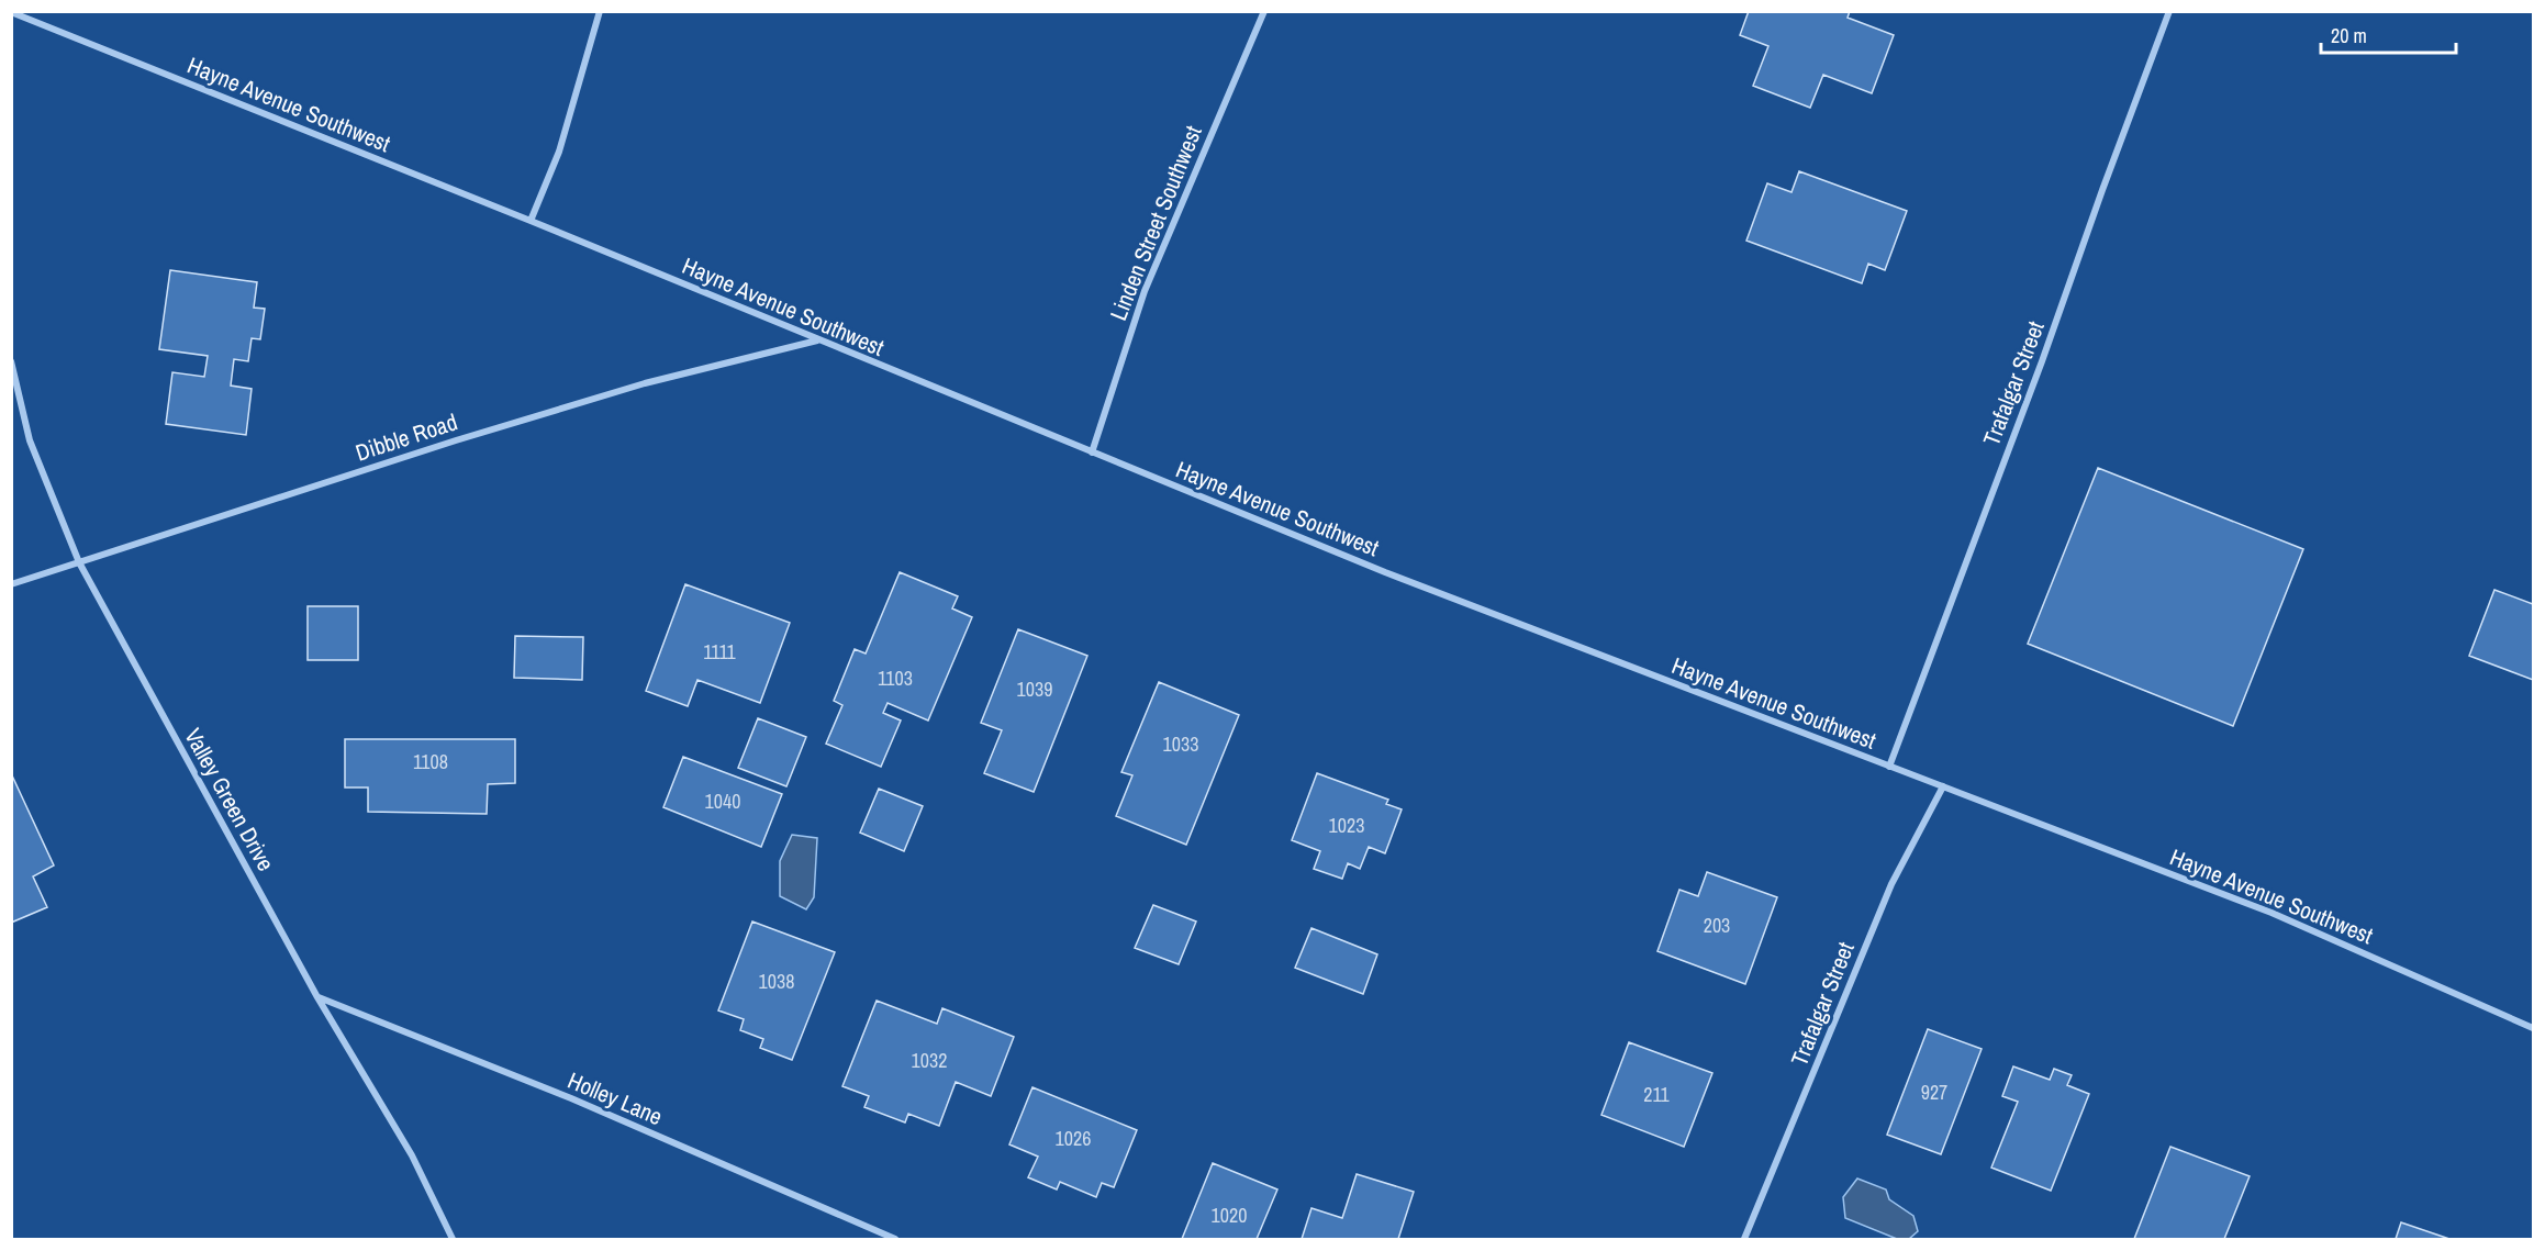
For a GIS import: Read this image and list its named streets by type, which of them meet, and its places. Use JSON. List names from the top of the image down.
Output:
{
  "streets": {
    "street": [
      "Hayne Avenue Southwest",
      "Linden Street Southwest",
      "Trafalgar Street",
      "Dibble Road",
      "Valley Green Drive",
      "Holley Lane"
    ]
  },
  "crossings": [
    ["Hayne Avenue Southwest", "Linden Street Southwest"],
    ["Hayne Avenue Southwest", "Trafalgar Street"],
    ["Hayne Avenue Southwest", "Dibble Road"],
    ["Dibble Road", "Valley Green Drive"],
    ["Valley Green Drive", "Holley Lane"]
  ],
  "house_numbers": [
    "1111",
    "1103",
    "1039",
    "1033",
    "1108",
    "1040",
    "1023",
    "203",
    "1038",
    "1032",
    "927",
    "211",
    "1026",
    "1020"
  ],
  "scale_bar": "20 m"
}
